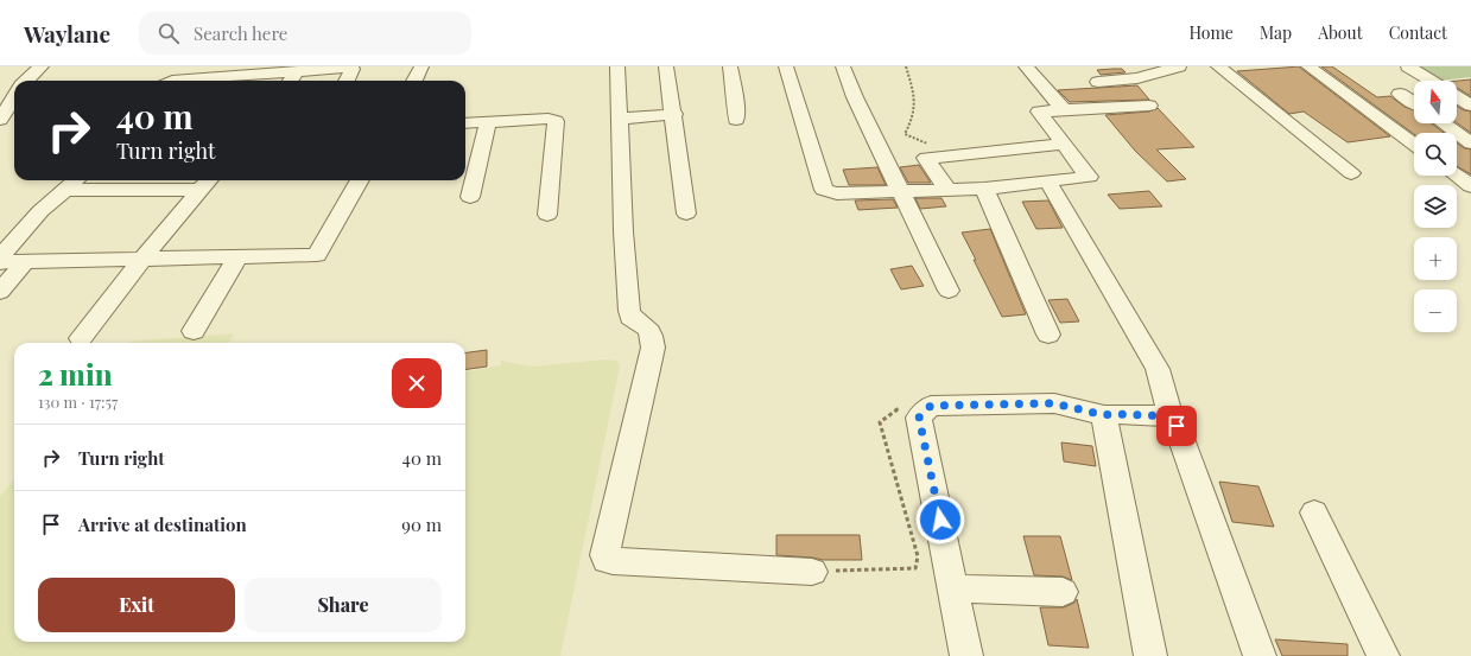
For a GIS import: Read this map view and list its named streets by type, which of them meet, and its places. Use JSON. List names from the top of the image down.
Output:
{
  "north": "top",
  "page": {
    "header": "Waylane",
    "search": "Search here",
    "nav": [
      "Home",
      "Map",
      "About",
      "Contact"
    ],
    "map_buttons": ["+", "−"],
    "turn": ["40 m", "Turn right"],
    "heading": ["2 min", "130 m · 17:57"],
    "list": [
      {
        "name": "Turn right",
        "value": "40 m"
      },
      {
        "name": "Arrive at destination",
        "value": "90 m"
      }
    ],
    "buttons": ["Exit", "Share"]
  }
}
